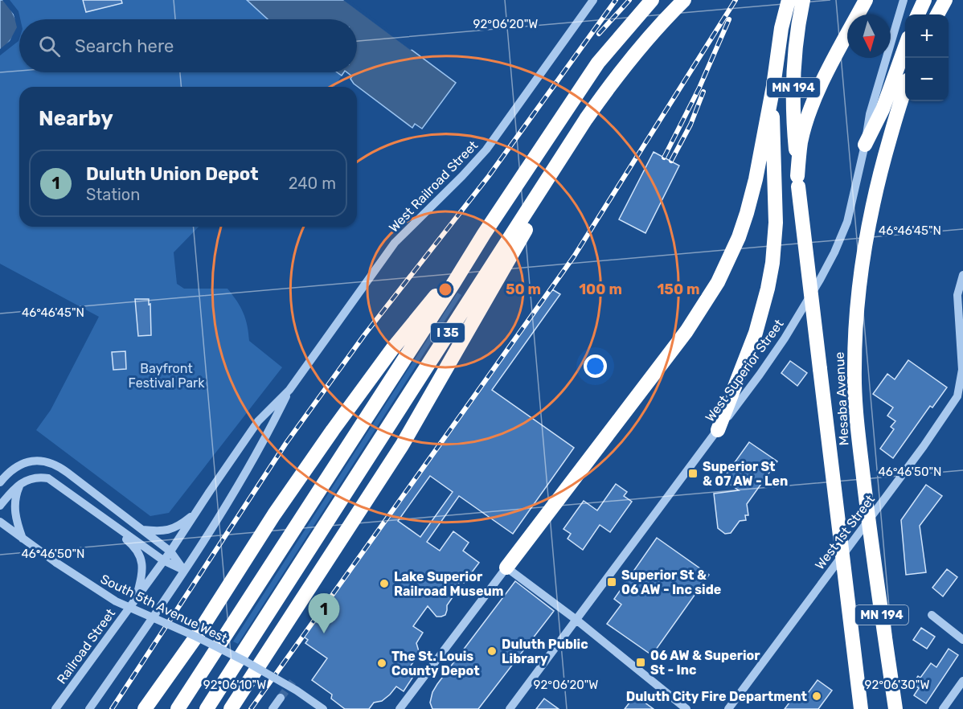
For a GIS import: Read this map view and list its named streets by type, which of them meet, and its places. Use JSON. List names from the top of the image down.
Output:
{
  "streets": {
    "highway": ["MN 194", "I 35", "Mesaba Avenue"],
    "street": [
      "West Railroad Street",
      "West Superior Street",
      "West 1st Street",
      "South 5th Avenue West",
      "Railroad Street"
    ]
  },
  "crossings": [
    ["MN 194", "Mesaba Avenue"],
    ["West Railroad Street", "Railroad Street"],
    ["Mesaba Avenue", "West 1st Street"]
  ],
  "parks": ["Bayfront Festival Park"],
  "places": {
    "transit": ["Superior St & 07 AW - Len", "Superior St & 06 AW - Inc side", "06 AW & Superior St - Inc"],
    "other": [
      "Lake Superior Railroad Museum",
      "Duluth Public Library",
      "The St. Louis County Depot",
      "Duluth City Fire Department"
    ]
  },
  "north": "bottom",
  "page": {
    "map_buttons": ["+", "−"],
    "search": "Search here",
    "heading": "Nearby",
    "list": [
      {
        "mark": "1",
        "name": "Duluth Union Depot",
        "note": "Station",
        "value": "240 m"
      }
    ],
    "pins": "1"
  },
  "coordinates": [
    "92°06'20\"W",
    "46°46'45\"N",
    "46°46'50\"N",
    "92°06'10\"W",
    "92°06'30\"W"
  ],
  "rings": ["50 m", "100 m", "150 m"]
}
